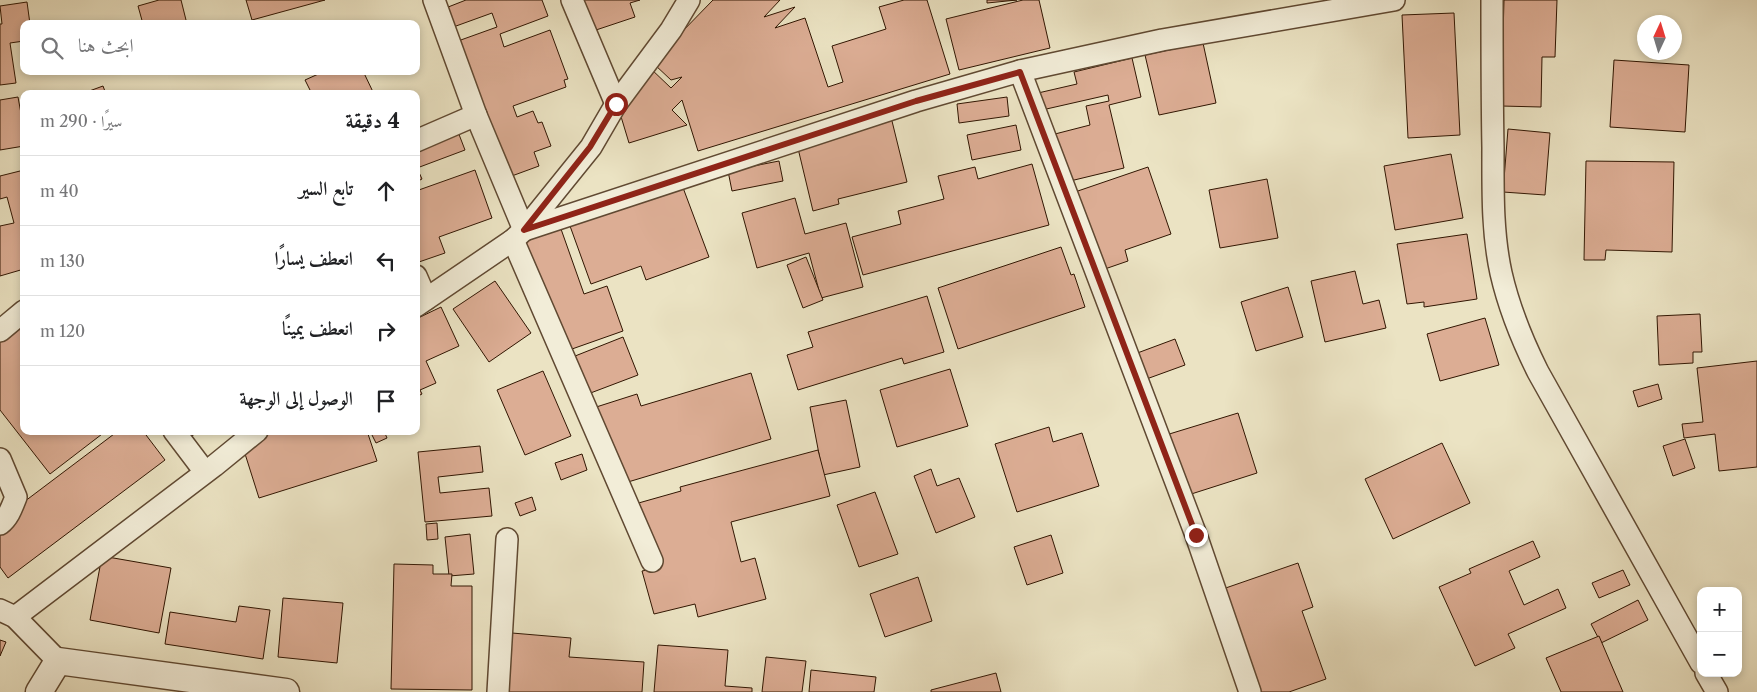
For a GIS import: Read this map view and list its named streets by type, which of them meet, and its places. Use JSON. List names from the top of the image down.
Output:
{
  "north": "top",
  "page": {
    "search": "ابحث هنا",
    "heading": ["4 دقيقة", "سيرًا · 290 m"],
    "list": [
      ["تابع السير", "40 m"],
      ["انعطف يسارًا", "130 m"],
      ["انعطف يمينًا", "120 m"],
      "الوصول إلى الوجهة"
    ],
    "map_buttons": ["+", "−"]
  }
}
